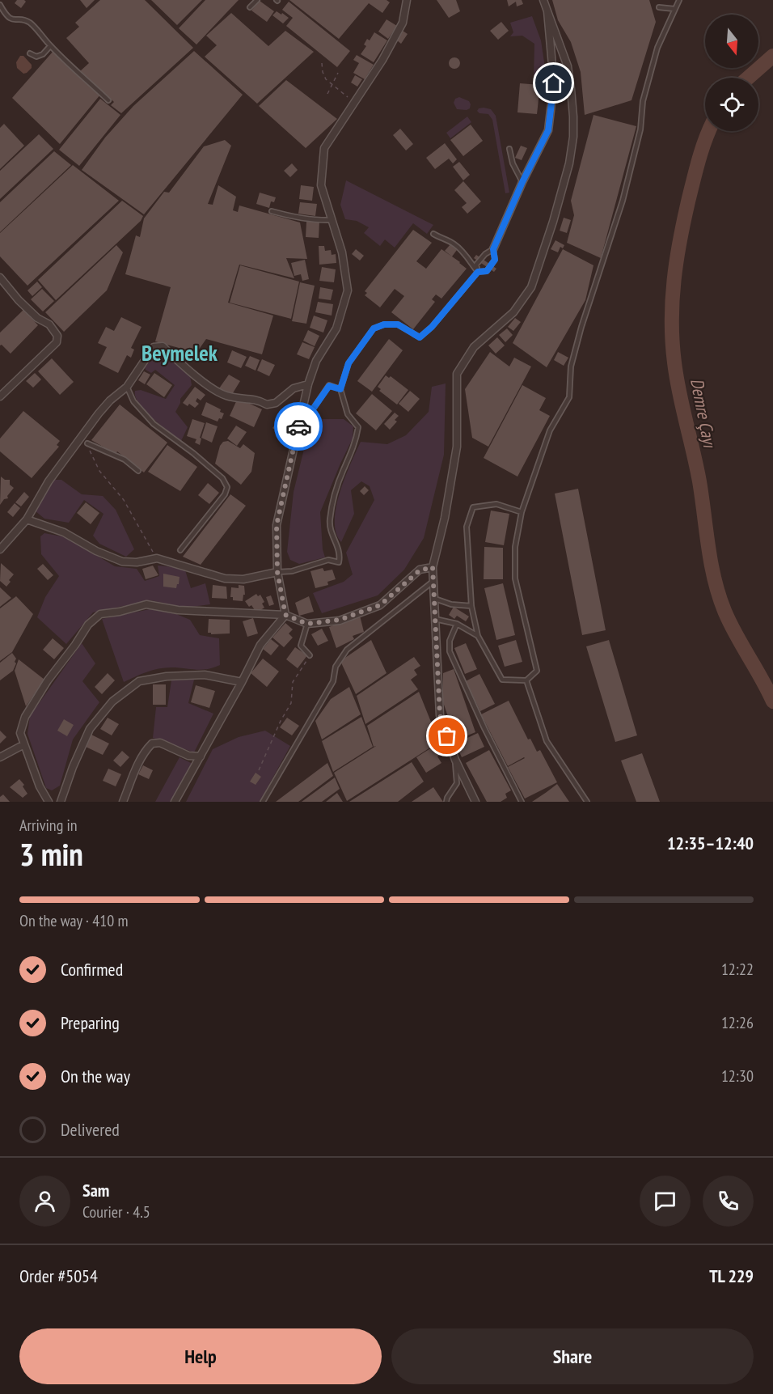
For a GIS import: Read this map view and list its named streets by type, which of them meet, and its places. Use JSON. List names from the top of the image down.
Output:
{
  "districts": ["Beymelek"],
  "water": ["Demre Çayı"],
  "north": "bottom",
  "page": {
    "heading": ["3 min", "Arriving in", "12:35–12:40"],
    "panel": [
      "Sam",
      "Courier · 4.5",
      "Order #5054",
      "TL 229"
    ],
    "bar": "On the way · 410 m",
    "list": [
      ["Confirmed", "12:22"],
      ["Preparing", "12:26"],
      ["On the way", "12:30"],
      "Delivered"
    ],
    "buttons": ["Help", "Share"]
  }
}
